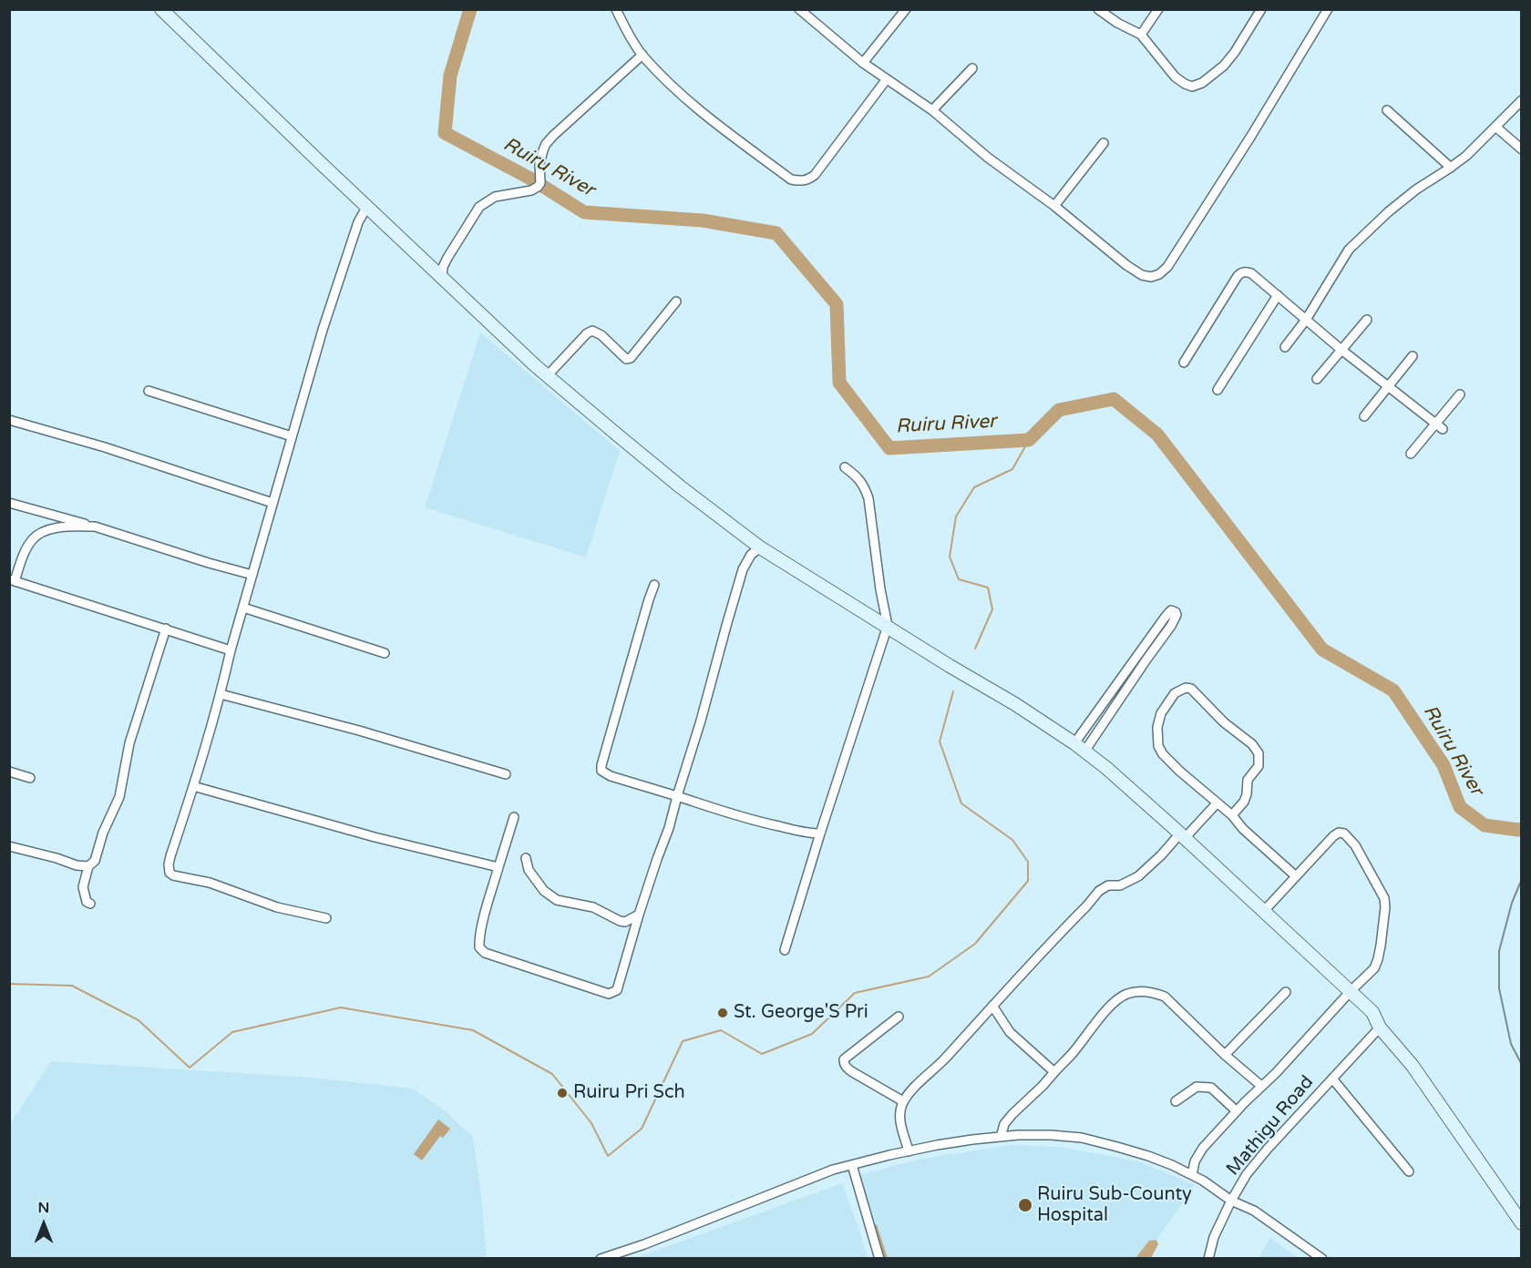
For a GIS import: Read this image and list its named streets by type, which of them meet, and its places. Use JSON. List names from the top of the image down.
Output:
{
  "streets": {
    "street": ["Mathigu Road"]
  },
  "water": ["Ruiru River"],
  "places": ["St. George'S Pri", "Ruiru Pri Sch", "Ruiru Sub-County Hospital"],
  "north": "top"
}
